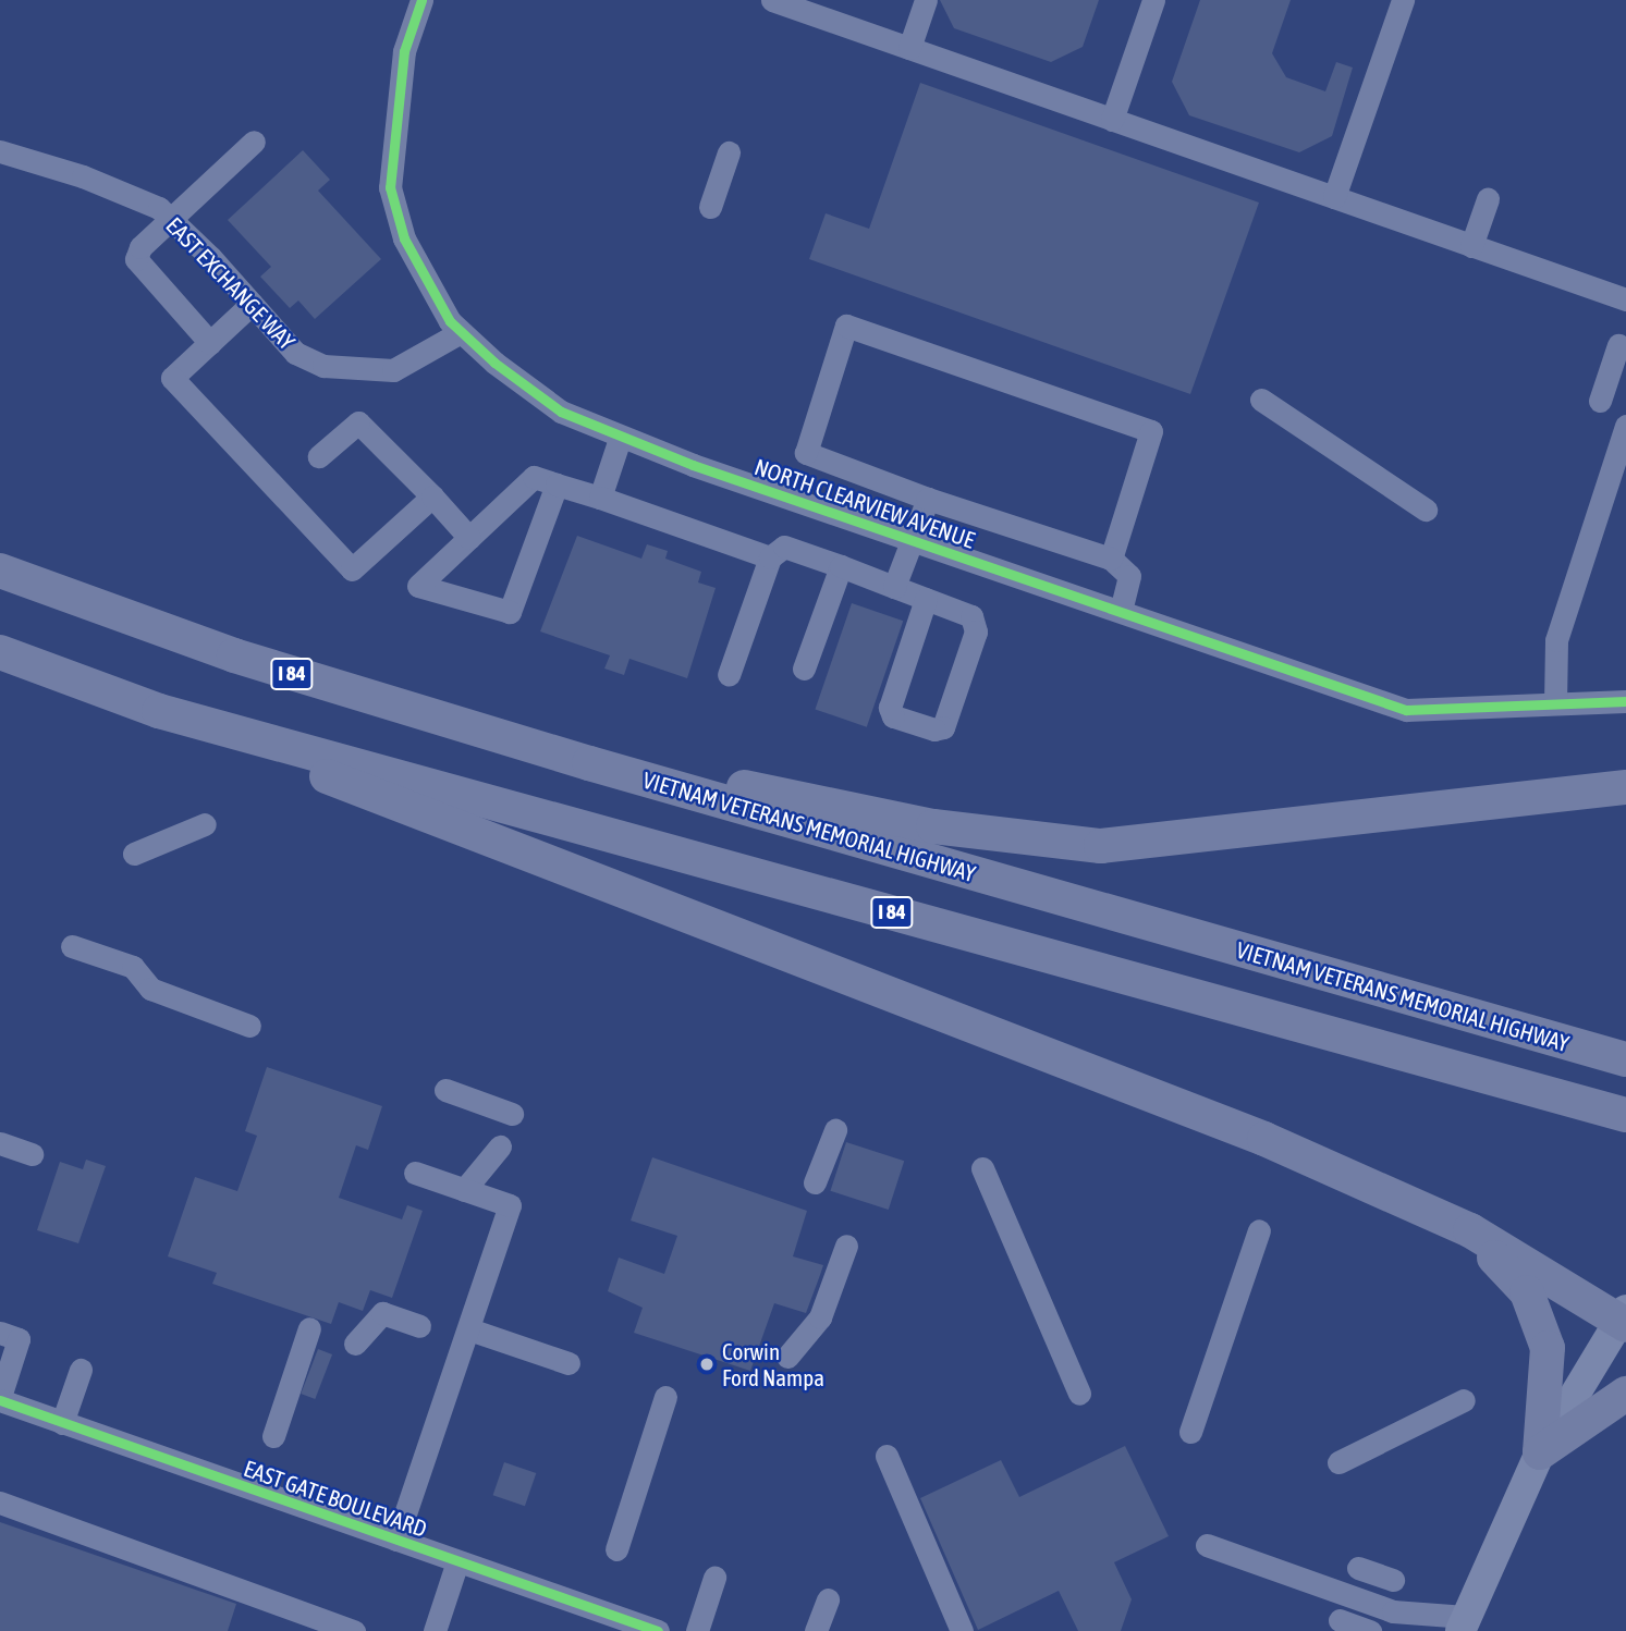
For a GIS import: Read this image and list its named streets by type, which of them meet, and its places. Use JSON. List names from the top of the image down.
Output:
{
  "streets": {
    "highway": ["I 84", "VIETNAM VETERANS MEMORIAL HIGHWAY"],
    "street": ["EAST EXCHANGE WAY", "NORTH CLEARVIEW AVENUE", "EAST GATE BOULEVARD"]
  },
  "crossings": [
    ["EAST EXCHANGE WAY", "NORTH CLEARVIEW AVENUE"]
  ],
  "places": ["Corwin Ford Nampa"]
}
